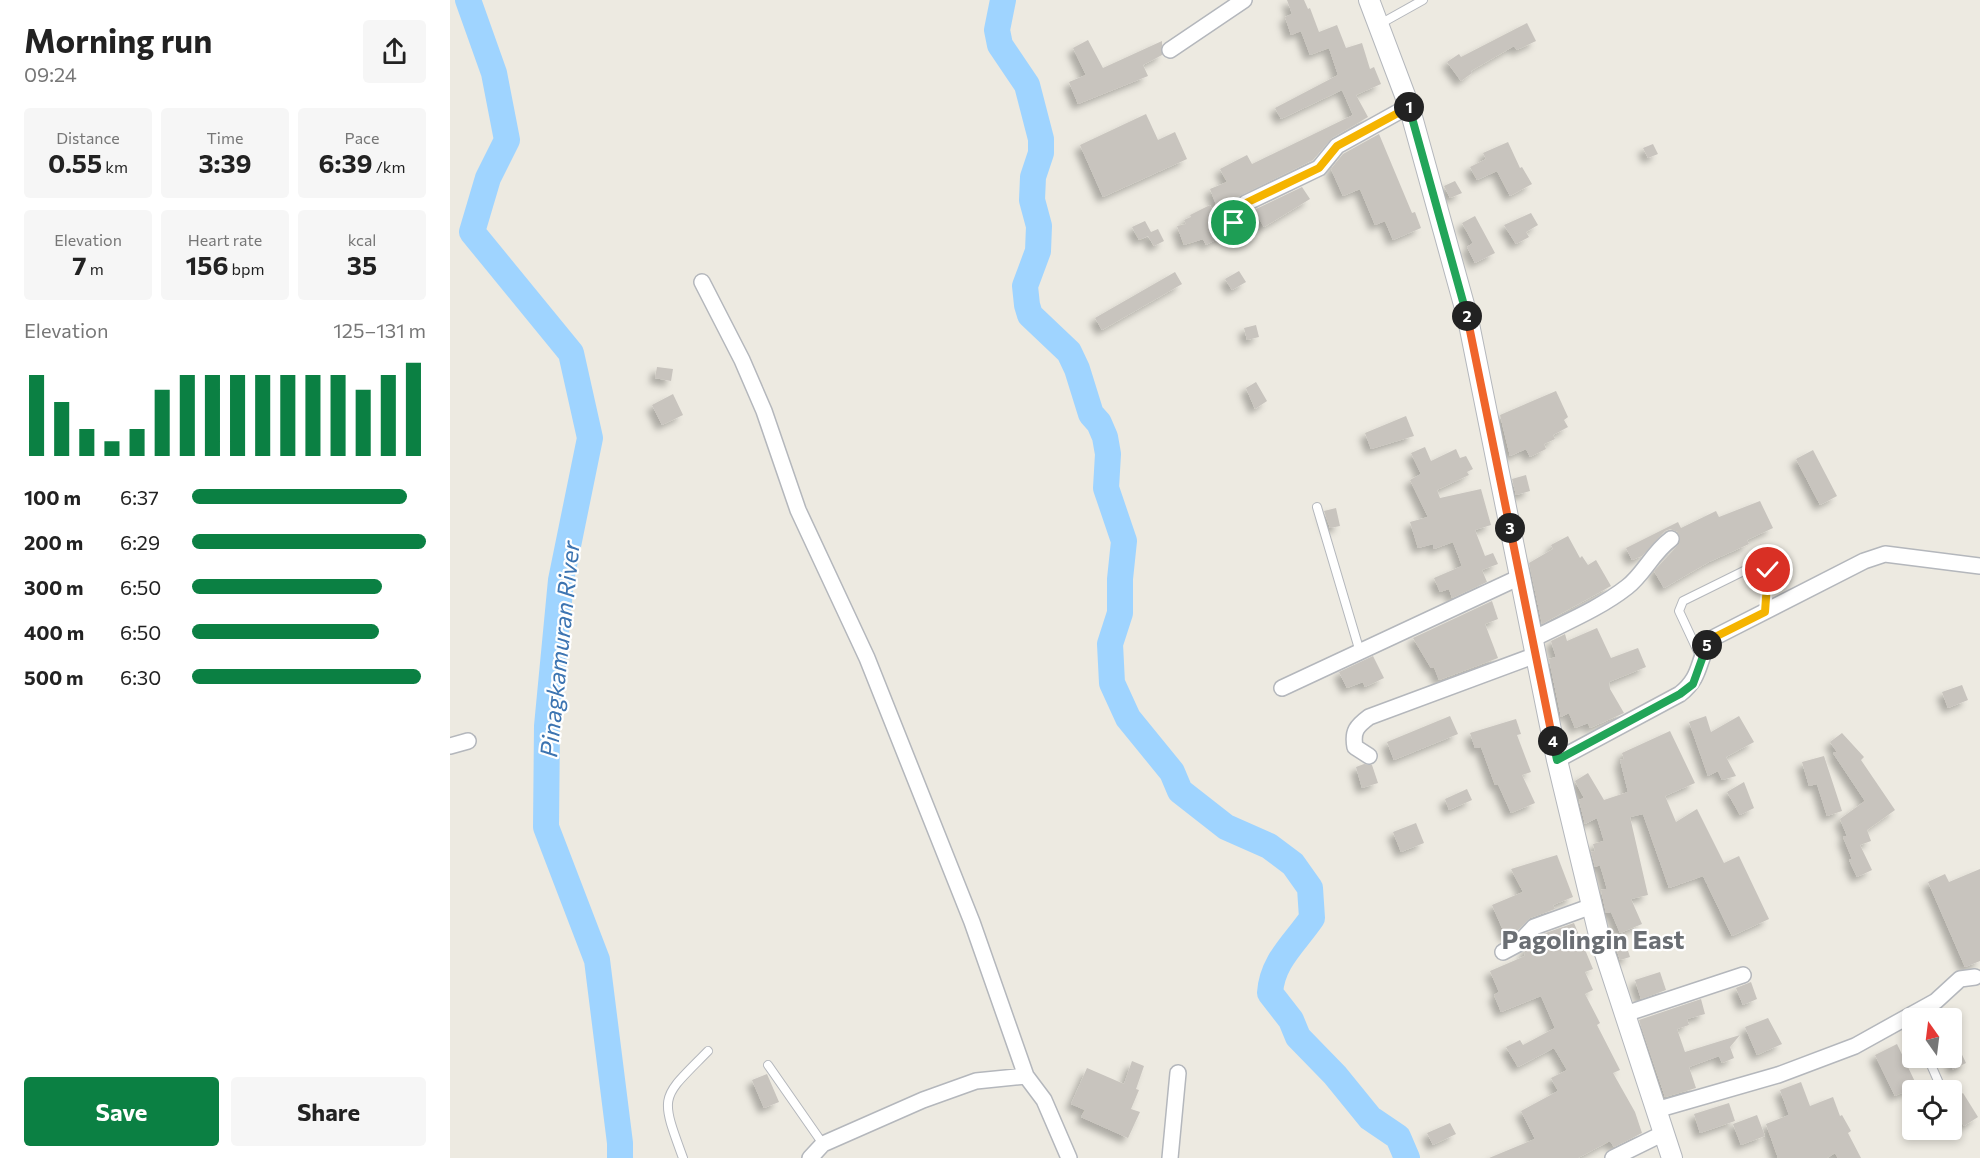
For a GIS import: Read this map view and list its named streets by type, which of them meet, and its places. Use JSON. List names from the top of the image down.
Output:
{
  "districts": ["Pagolingin East"],
  "water": ["Pinagkamuran River"],
  "north": "top",
  "page": {
    "heading": ["Morning run", "09:24"],
    "pins": [
      "1",
      "2",
      "3",
      "5",
      "4"
    ],
    "stats": [
      ["Distance", "0.55 km"],
      ["Time", "3:39"],
      ["Pace", "6:39 /km"],
      ["Elevation", "7 m"],
      ["Heart rate", "156 bpm"],
      ["kcal", "35"]
    ],
    "chart": ["Elevation", "125–131 m"],
    "list": [
      {
        "name": "100 m",
        "note": "6:37"
      },
      {
        "name": "200 m",
        "note": "6:29"
      },
      {
        "name": "300 m",
        "note": "6:50"
      },
      {
        "name": "400 m",
        "note": "6:50"
      },
      {
        "name": "500 m",
        "note": "6:30"
      }
    ],
    "buttons": ["Save", "Share"]
  }
}
